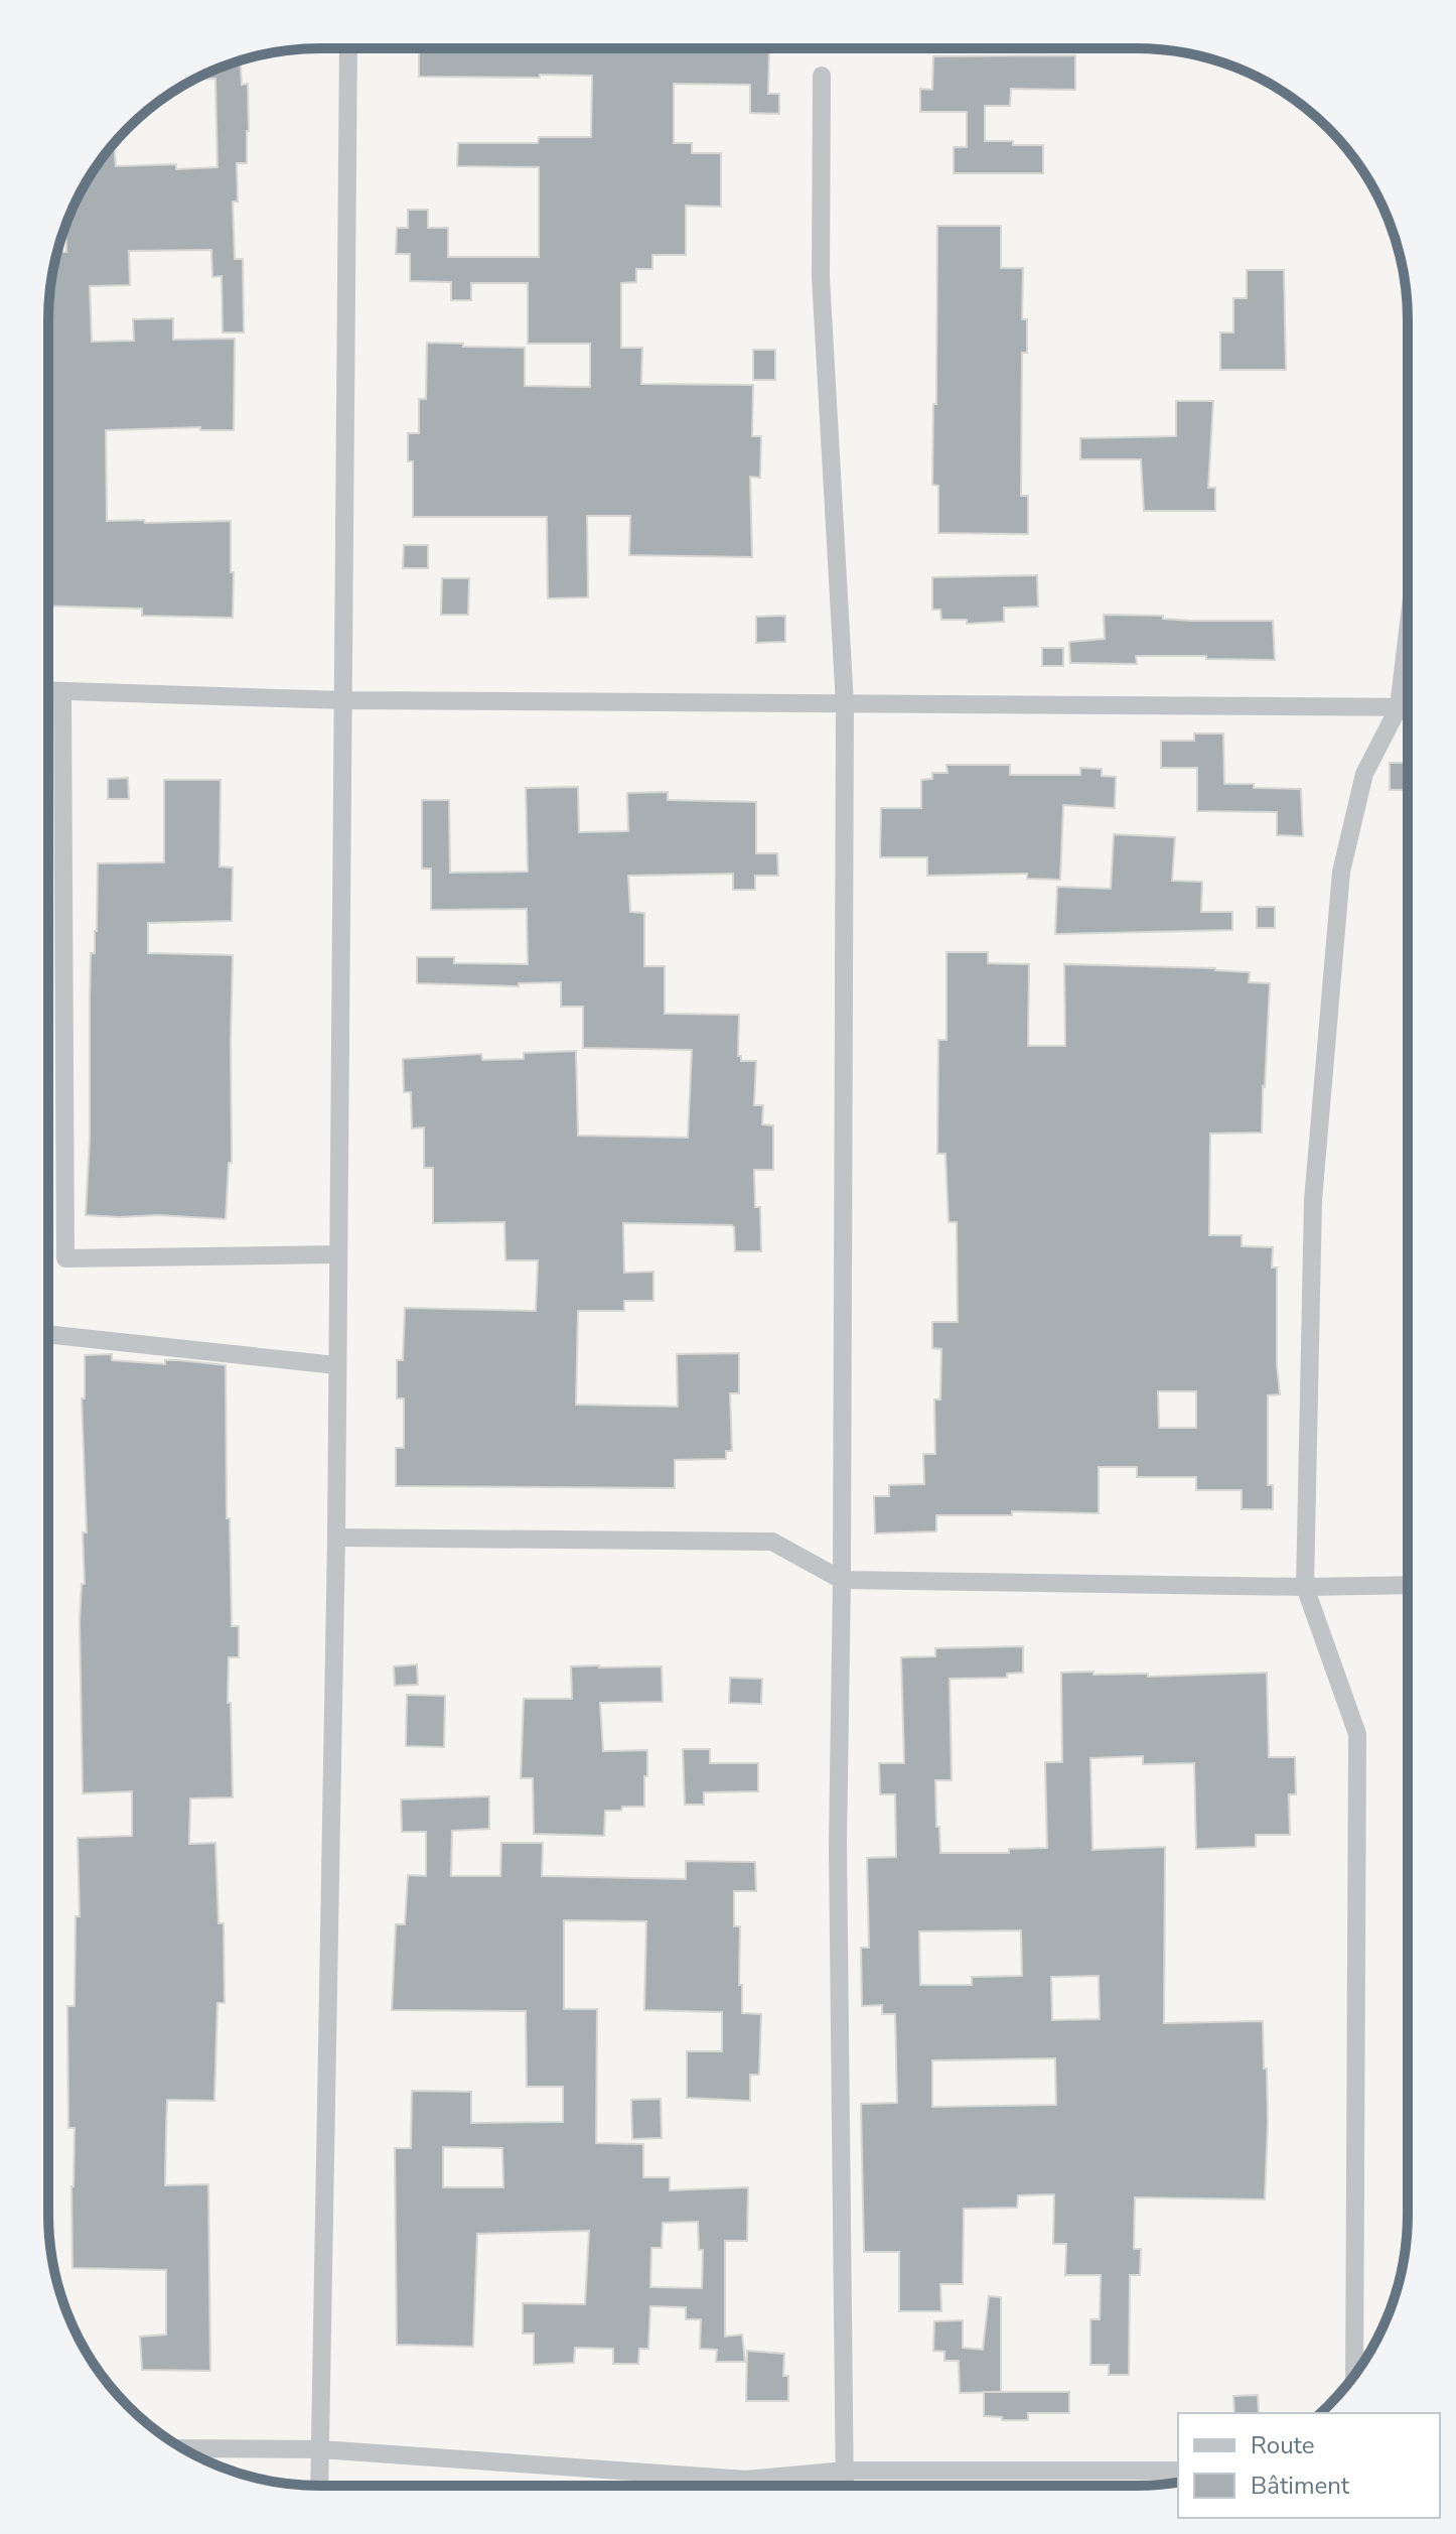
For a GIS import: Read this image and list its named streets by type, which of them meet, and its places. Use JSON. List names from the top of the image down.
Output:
{
  "legend": ["Route", "Bâtiment"]
}
